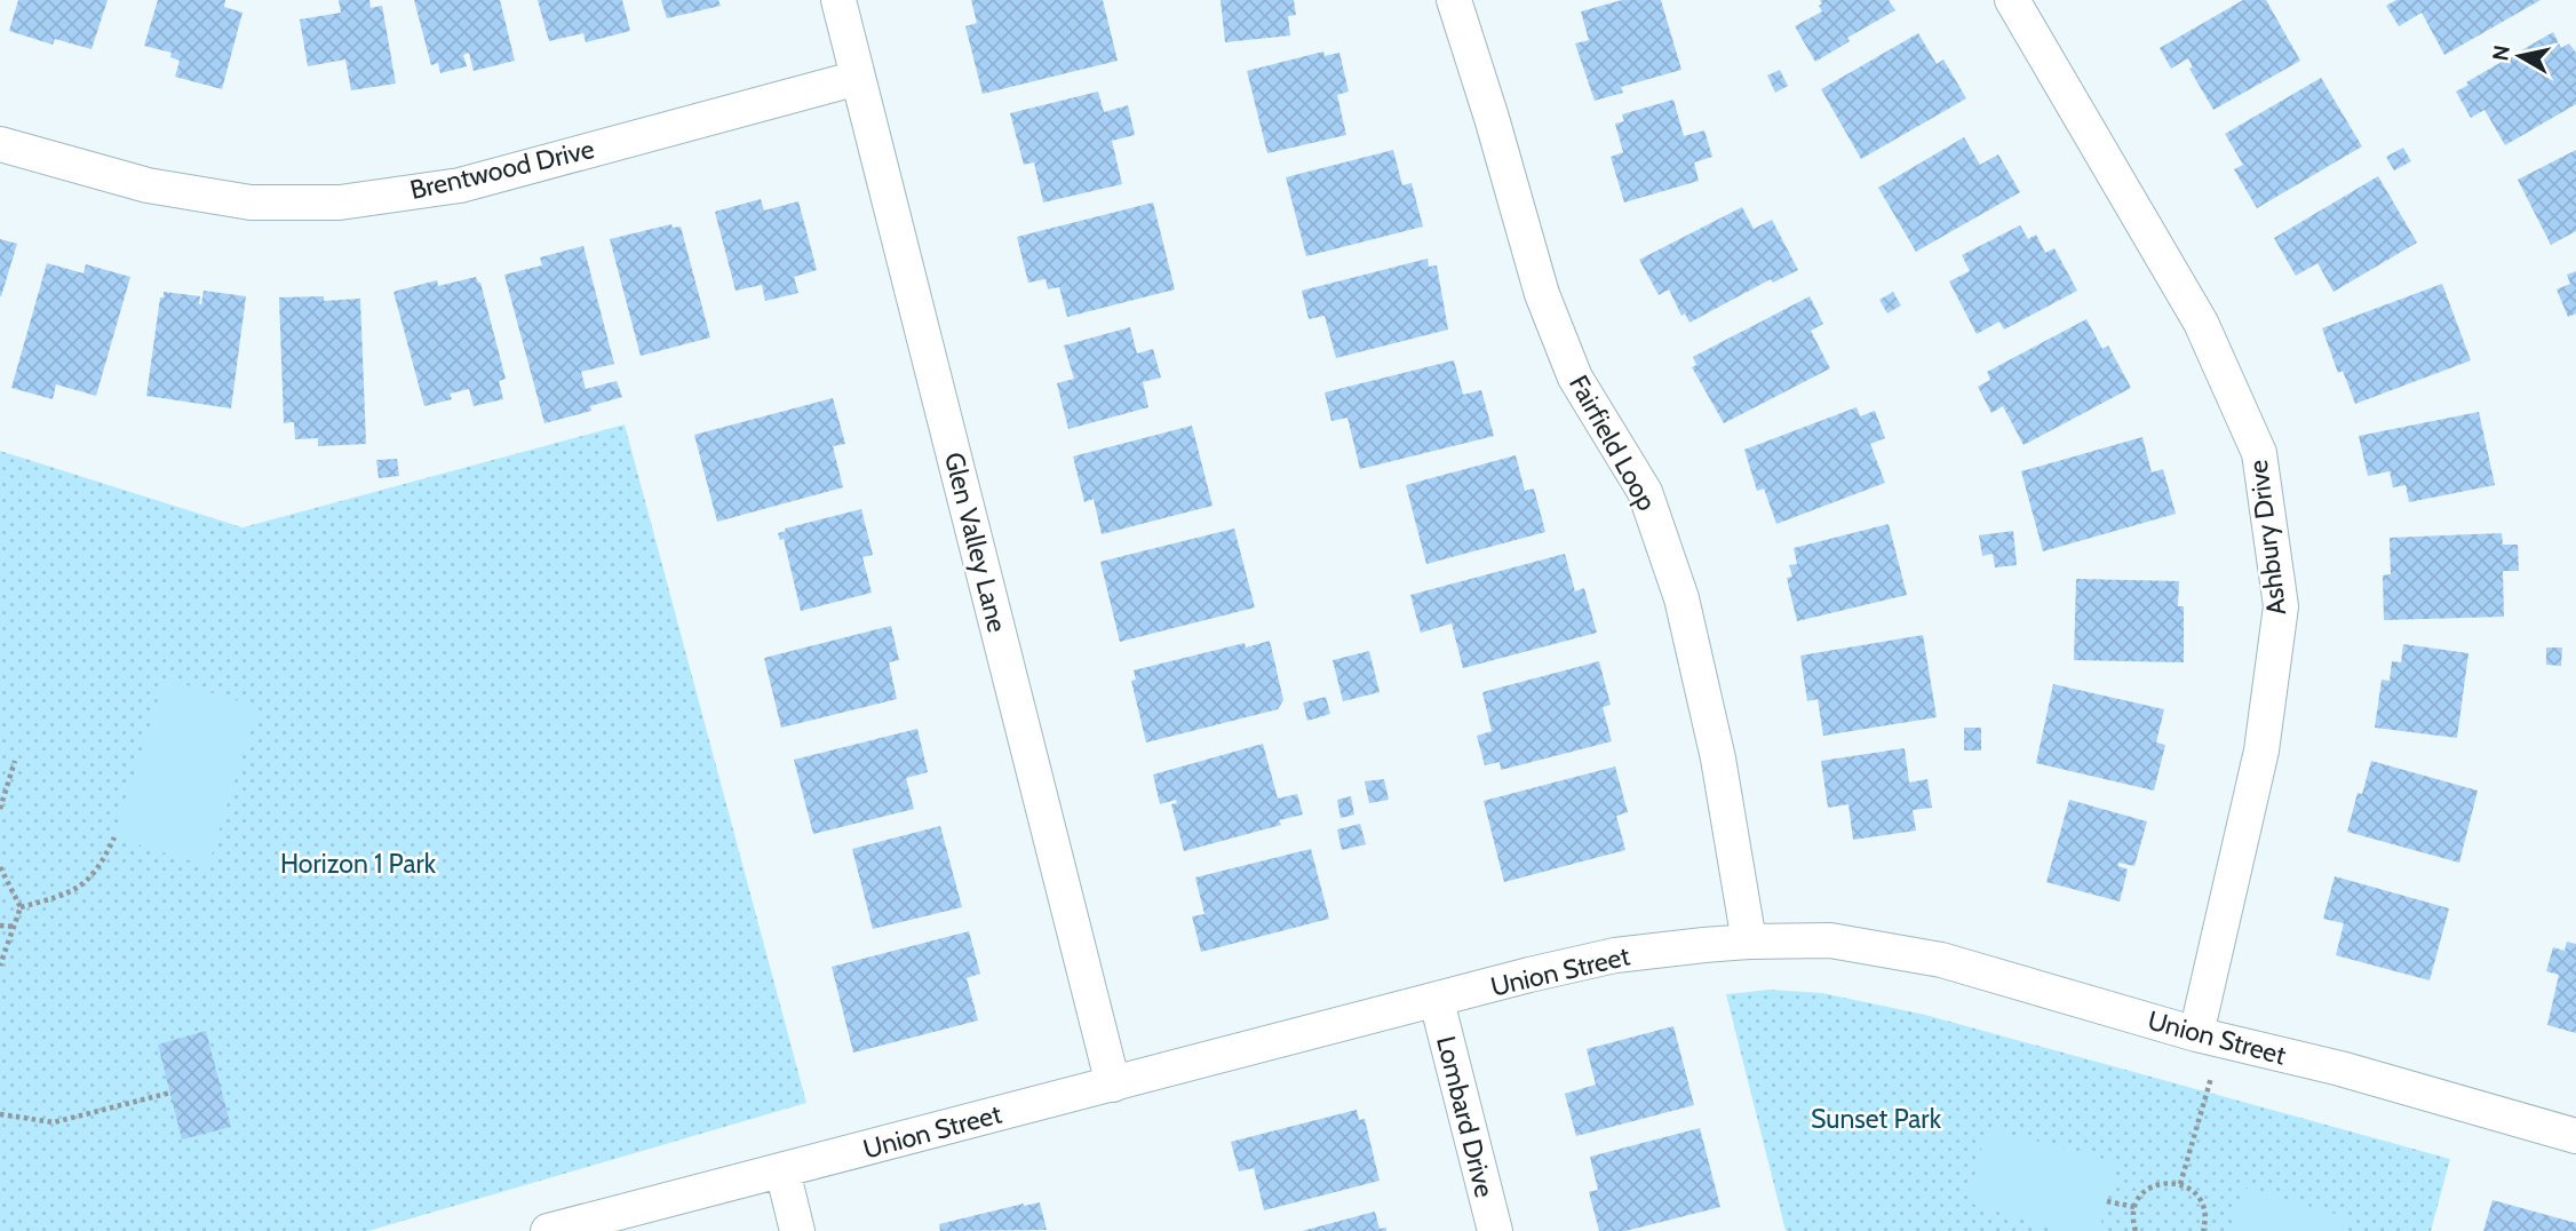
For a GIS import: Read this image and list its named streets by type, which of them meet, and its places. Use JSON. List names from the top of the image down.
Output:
{
  "streets": {
    "street": [
      "Brentwood Drive",
      "Fairfield Loop",
      "Ashbury Drive",
      "Glen Valley Lane",
      "Union Street",
      "Lombard Drive"
    ]
  },
  "crossings": [
    ["Brentwood Drive", "Glen Valley Lane"],
    ["Fairfield Loop", "Union Street"],
    ["Ashbury Drive", "Union Street"],
    ["Glen Valley Lane", "Union Street"],
    ["Union Street", "Lombard Drive"]
  ],
  "parks": ["Horizon 1 Park", "Sunset Park"],
  "north": "left"
}
